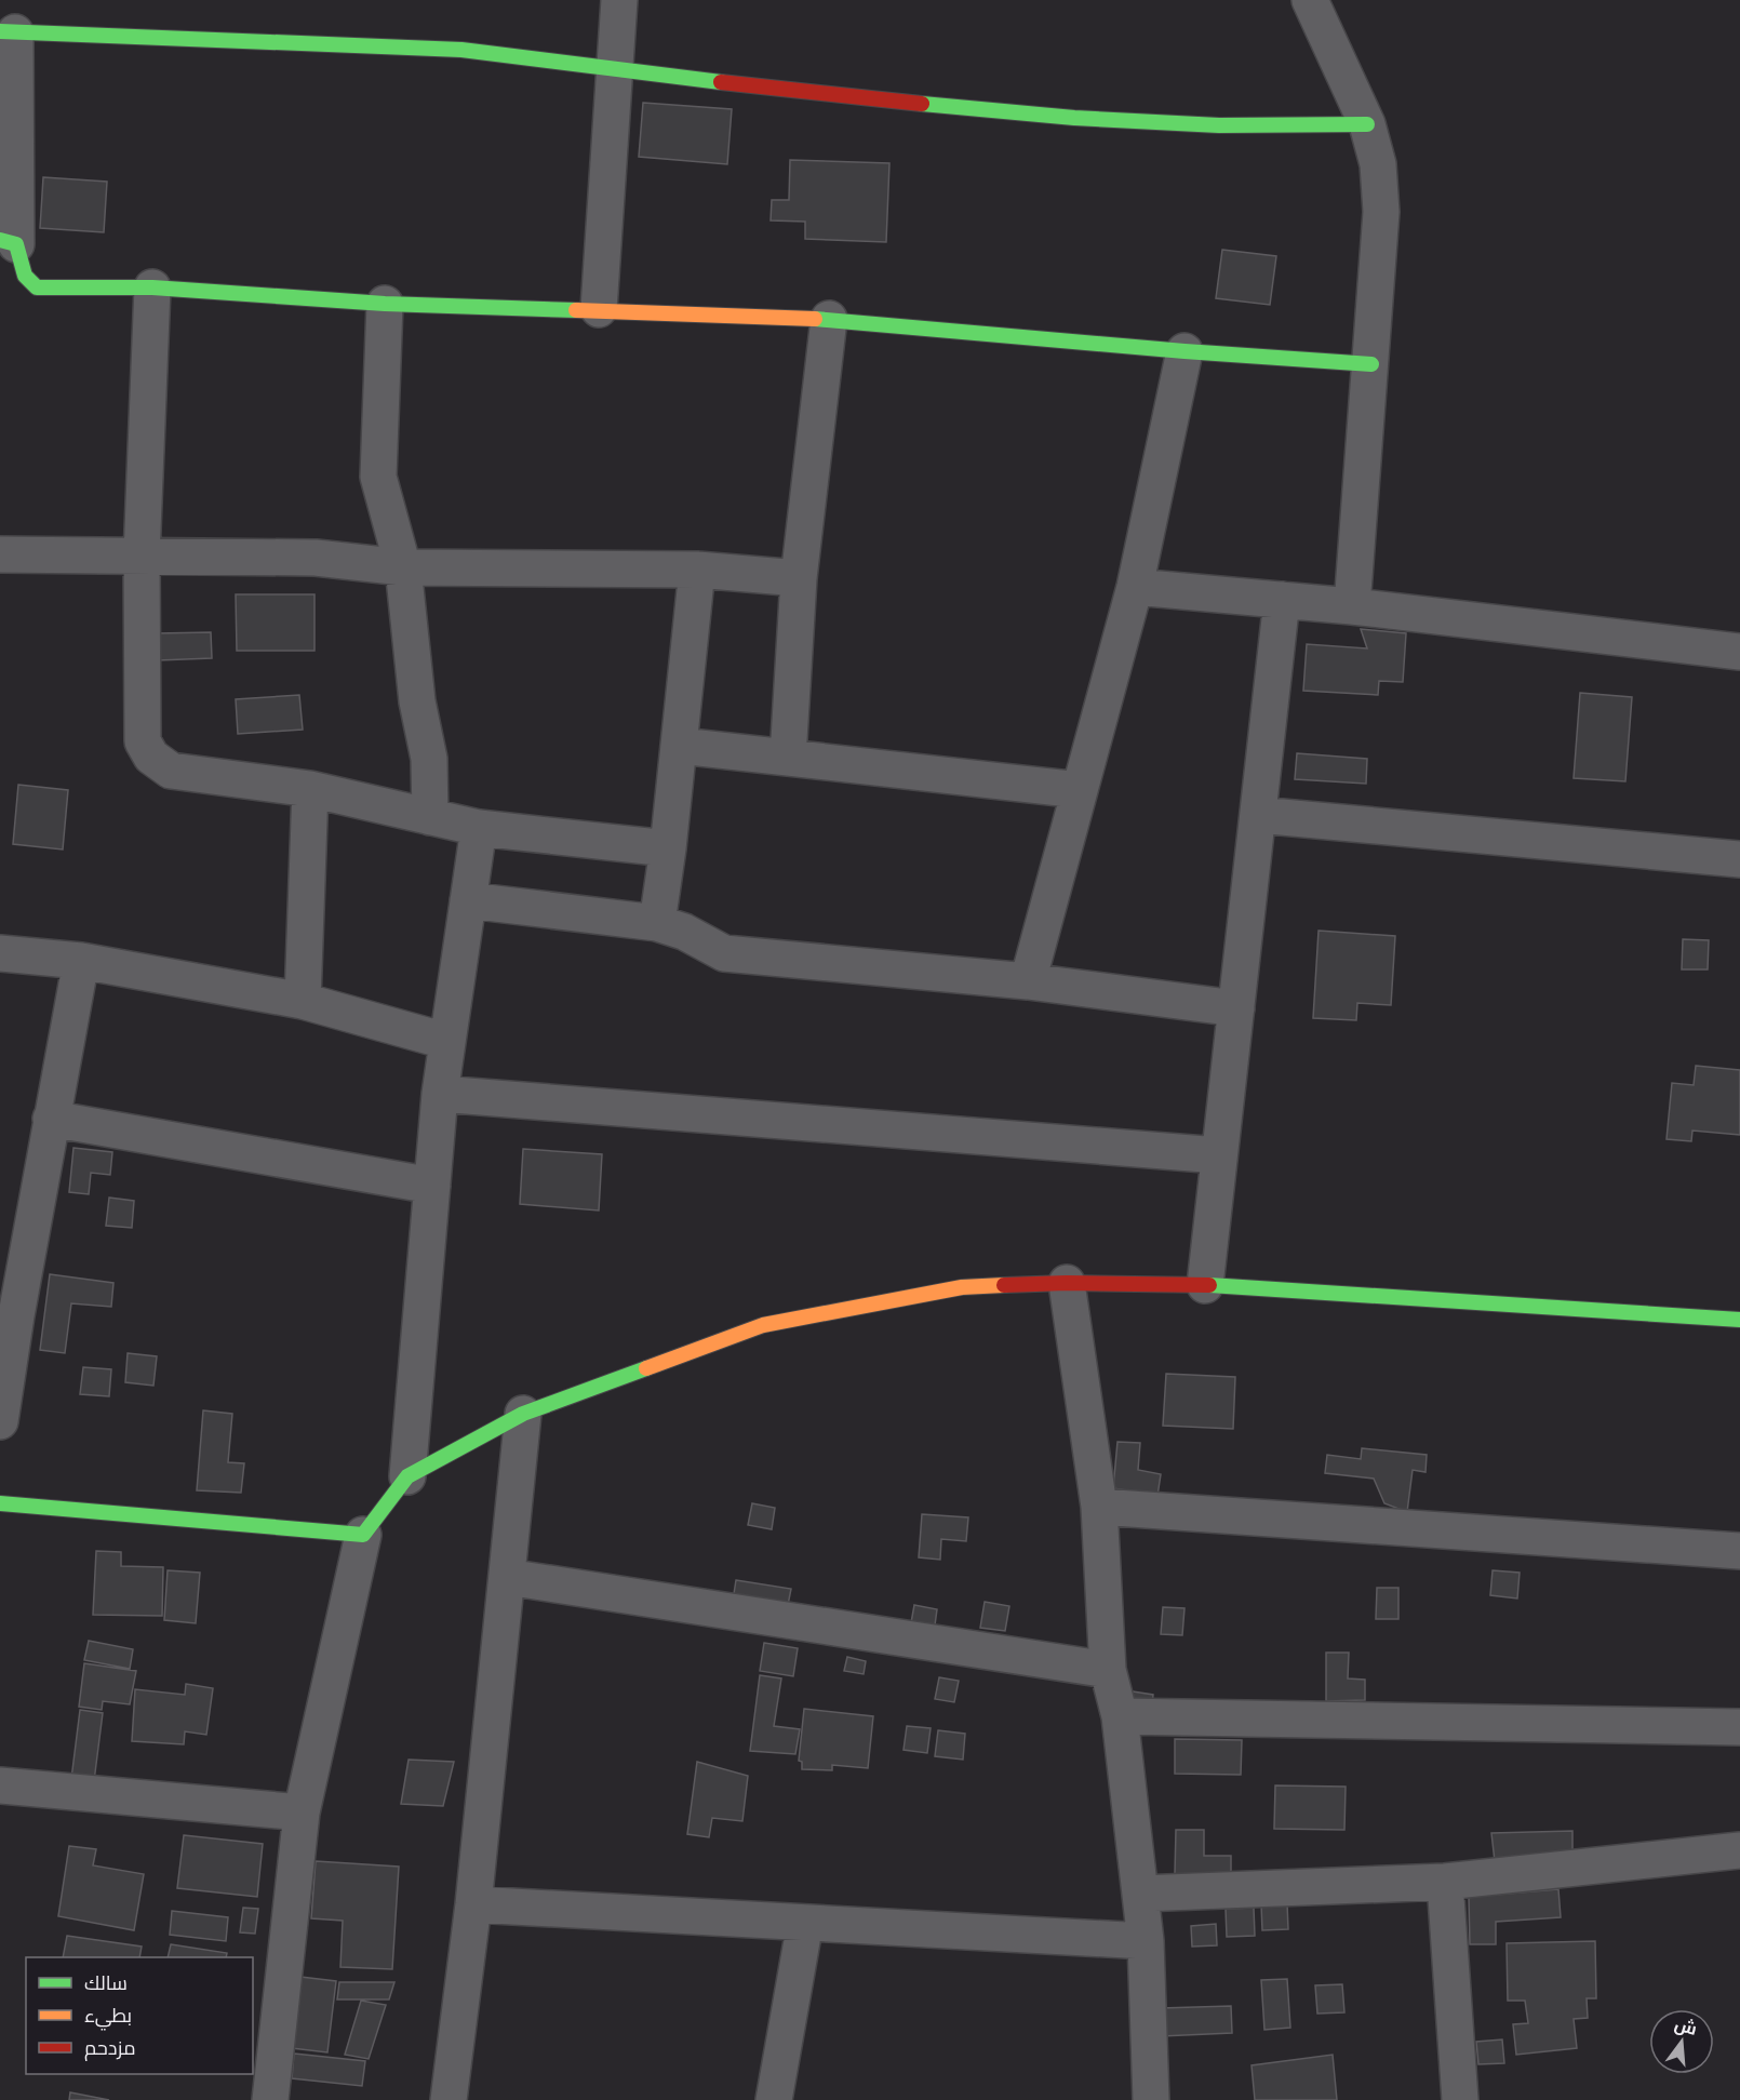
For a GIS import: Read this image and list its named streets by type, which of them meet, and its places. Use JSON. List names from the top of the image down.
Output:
{
  "legend": ["سالك", "بطيء", "مزدحم"],
  "north": "top"
}
